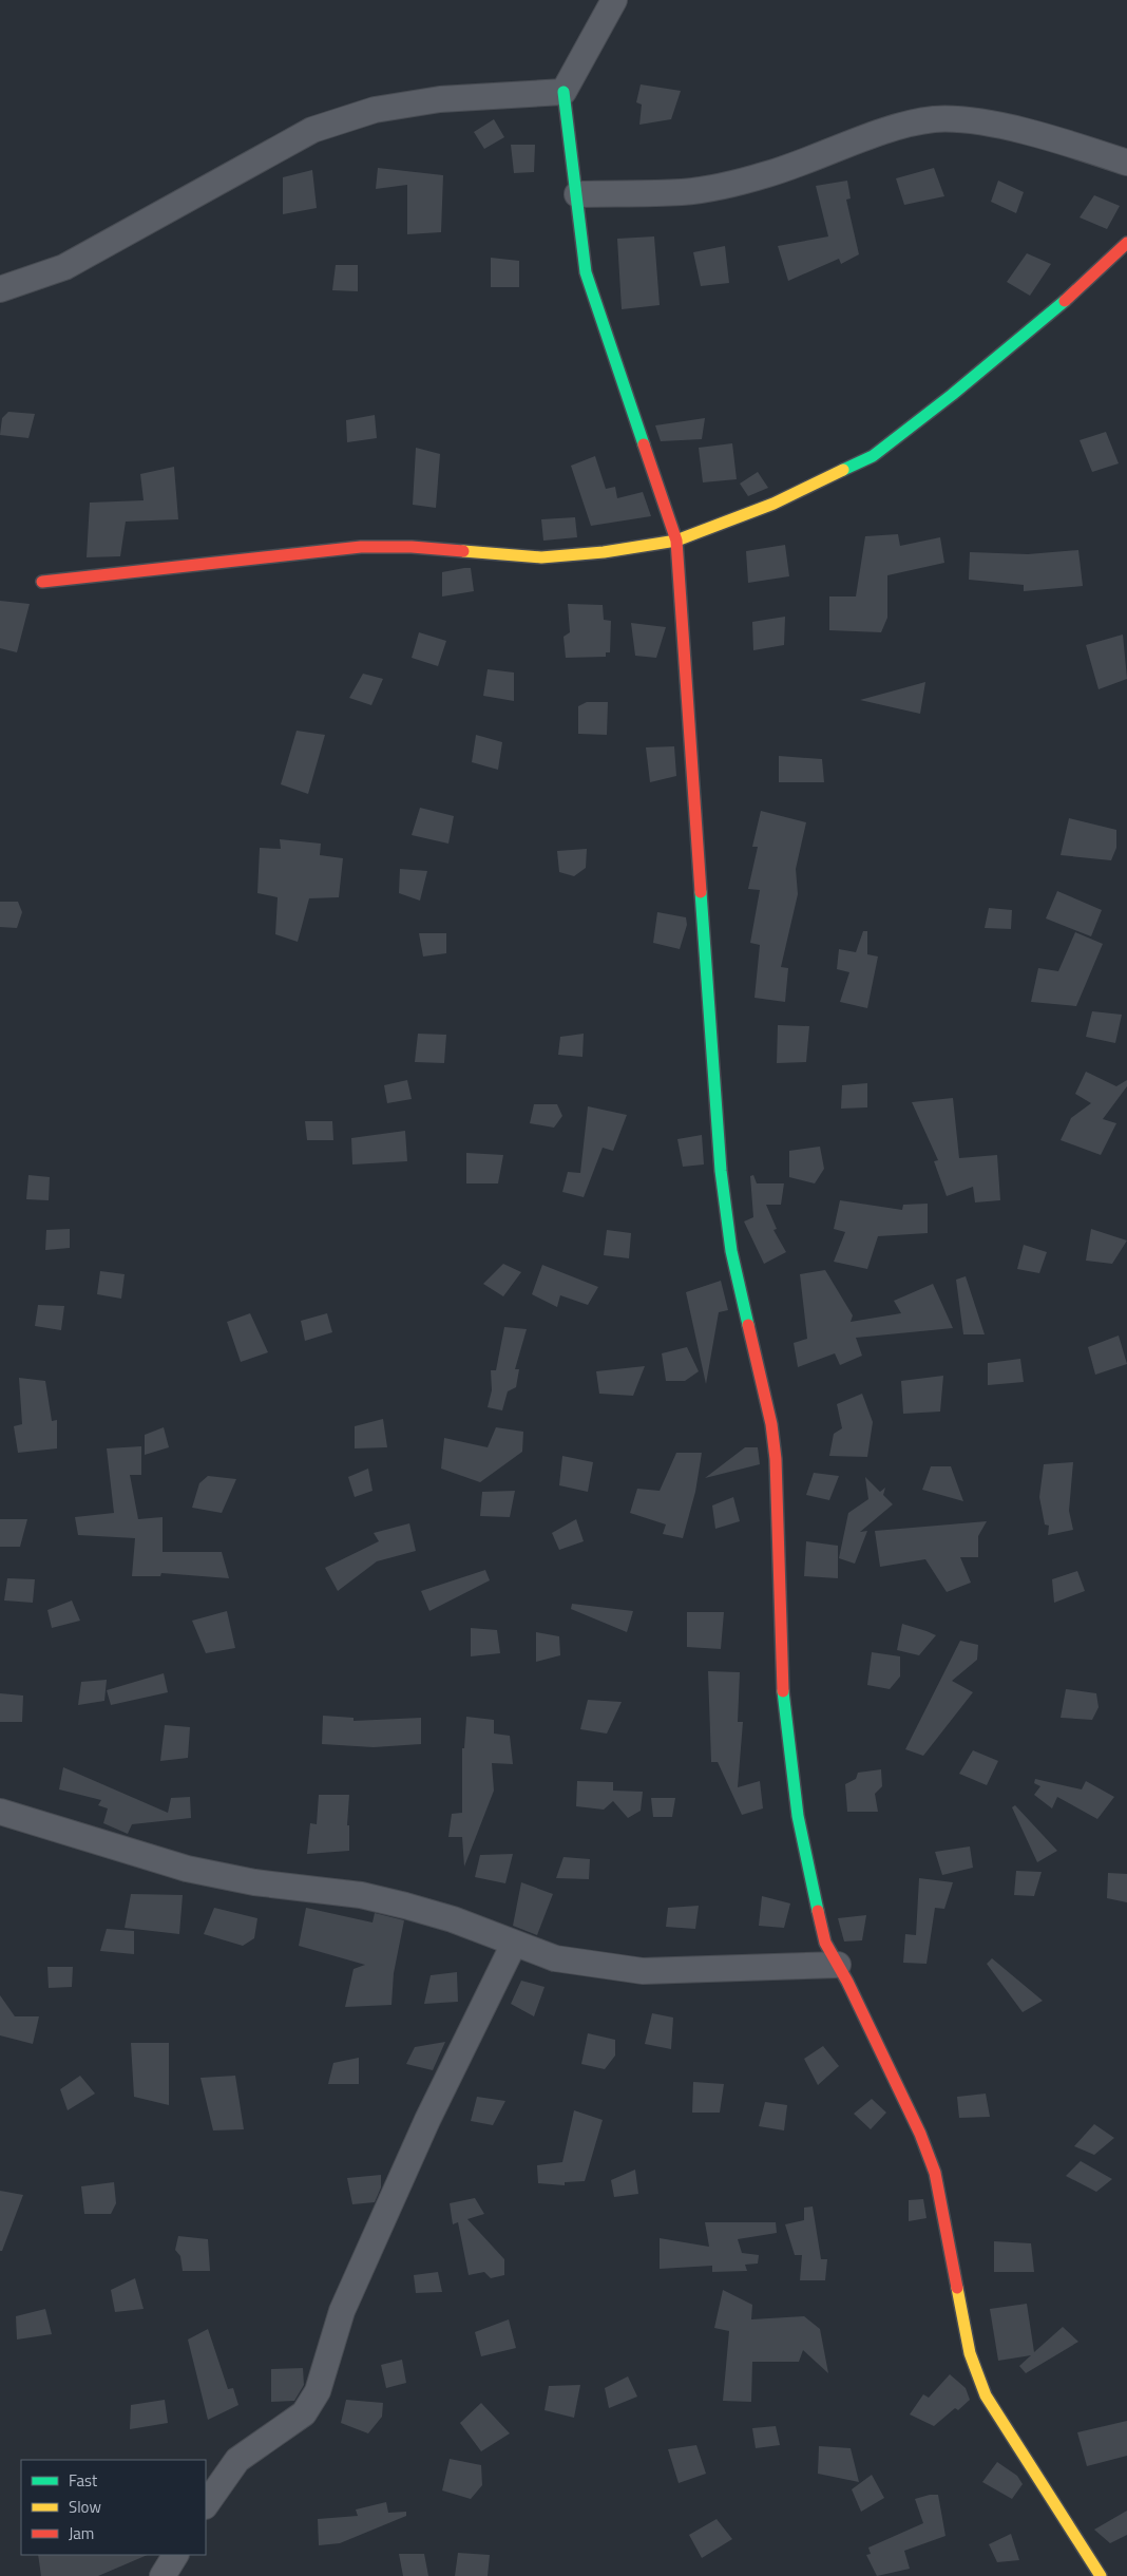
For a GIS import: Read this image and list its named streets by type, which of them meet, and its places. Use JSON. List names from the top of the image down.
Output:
{
  "legend": ["Fast", "Slow", "Jam"]
}
